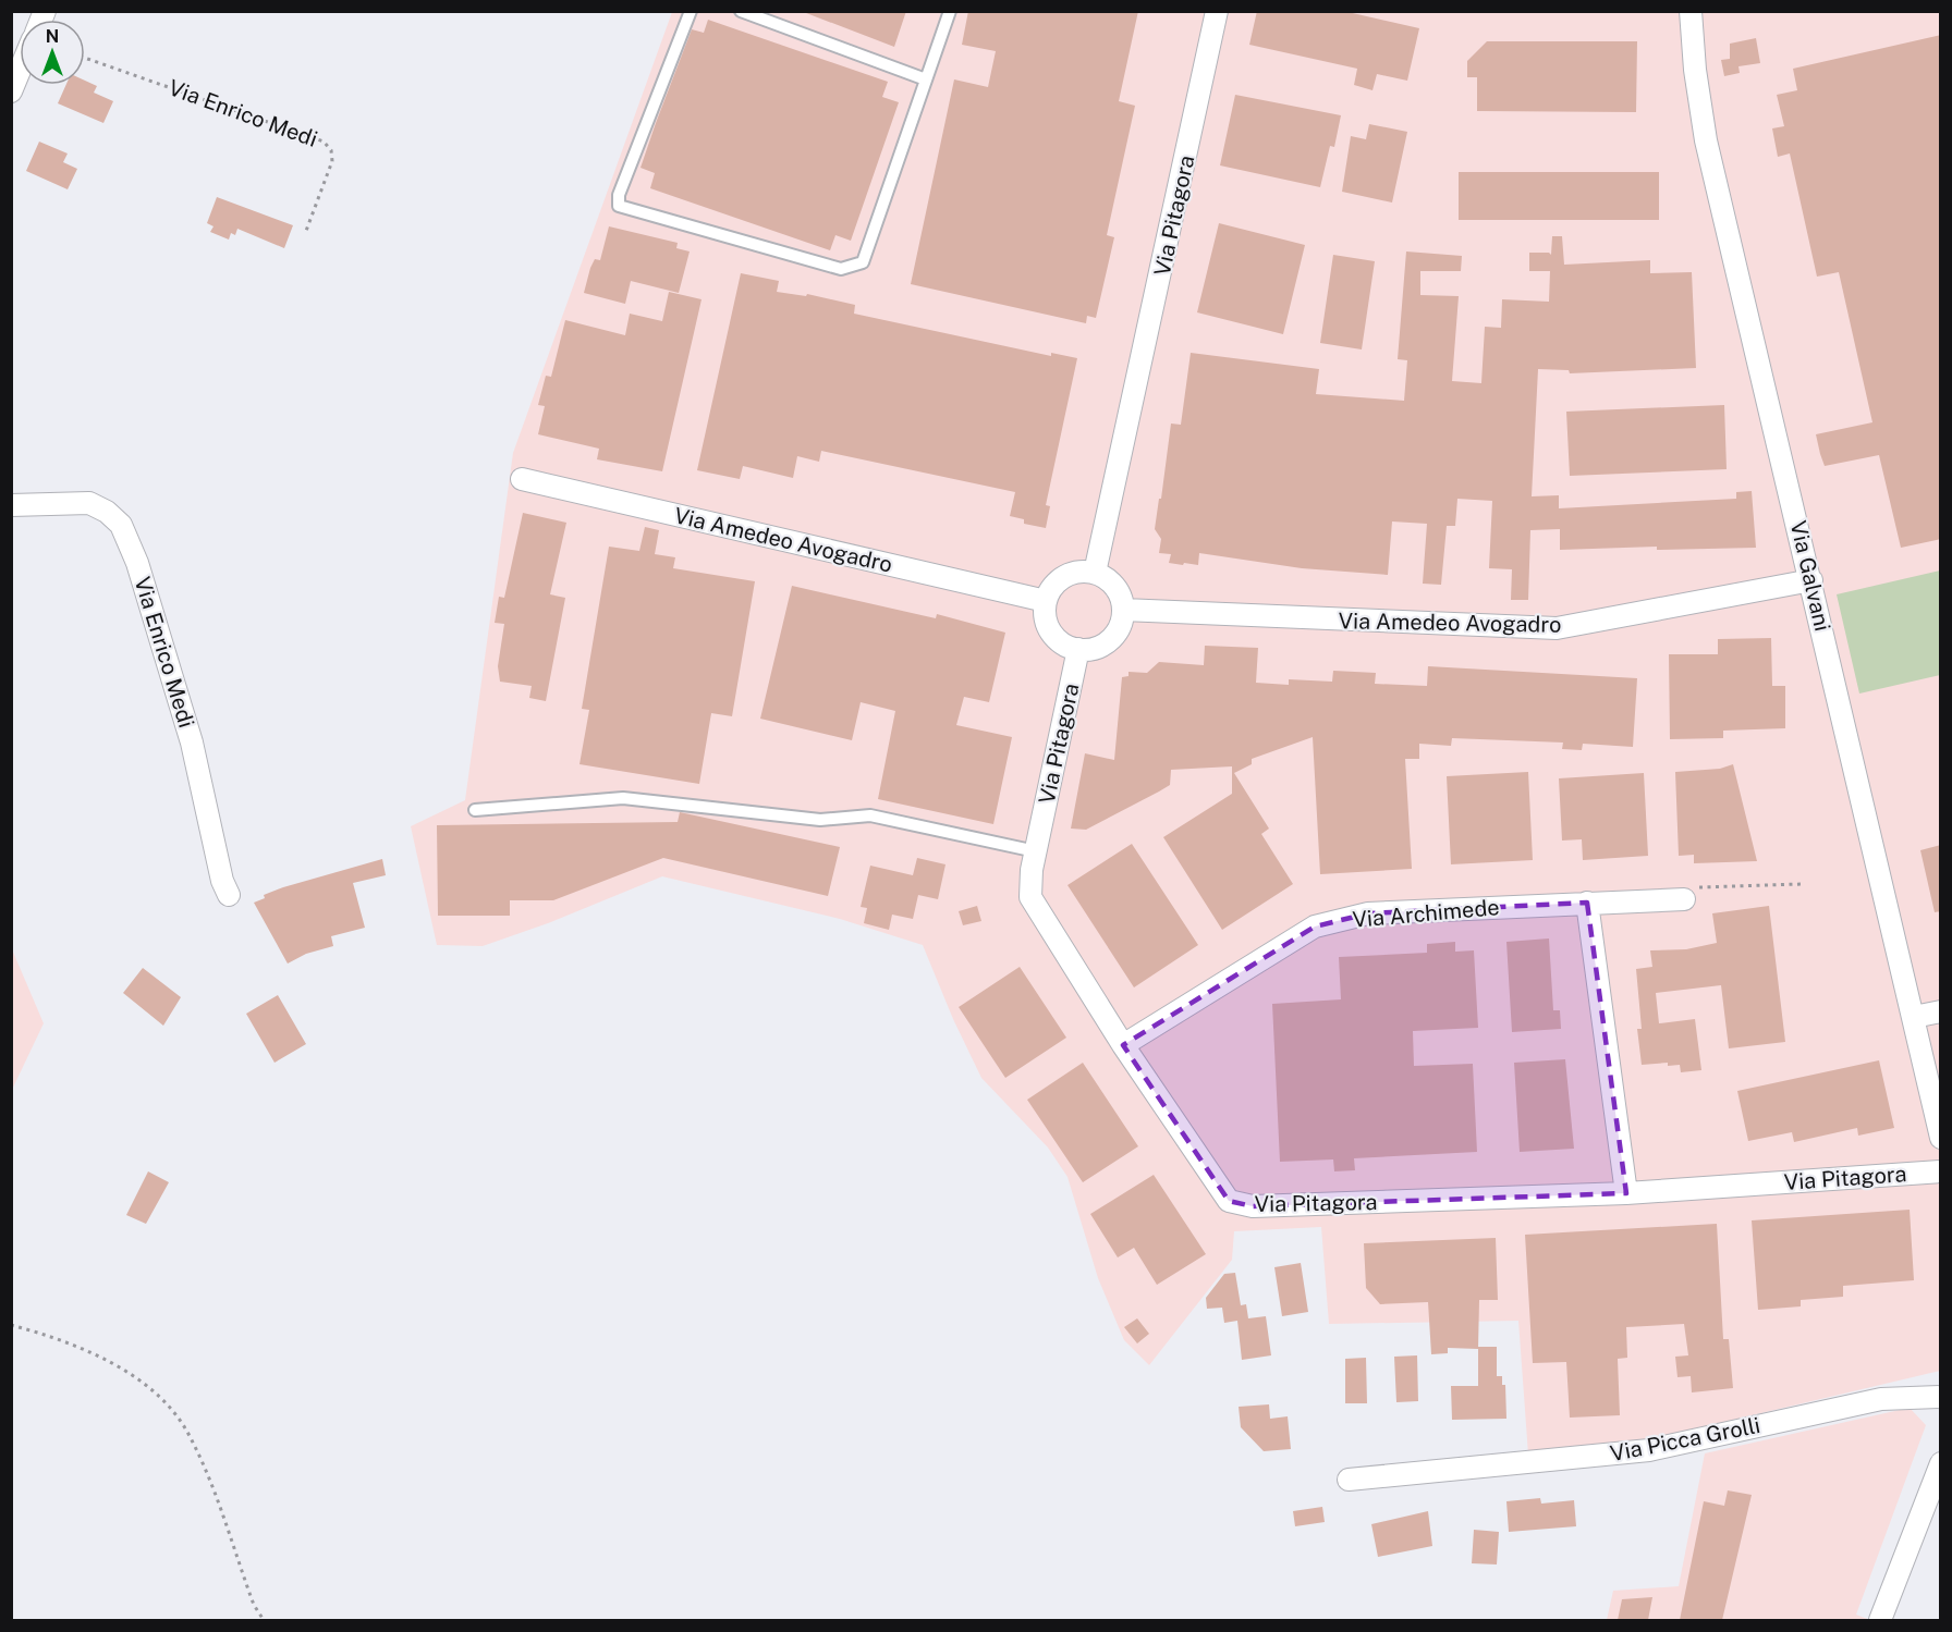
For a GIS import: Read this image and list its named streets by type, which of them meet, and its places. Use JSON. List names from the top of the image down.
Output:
{
  "streets": {
    "street": [
      "Via Enrico Medi",
      "Via Pitagora",
      "Via Amedeo Avogadro",
      "Via Galvani",
      "Via Archimede",
      "Via Picca Grolli"
    ]
  },
  "crossings": [
    ["Via Pitagora", "Via Amedeo Avogadro"],
    ["Via Pitagora", "Via Archimede"],
    ["Via Amedeo Avogadro", "Via Galvani"]
  ],
  "north": "top"
}
